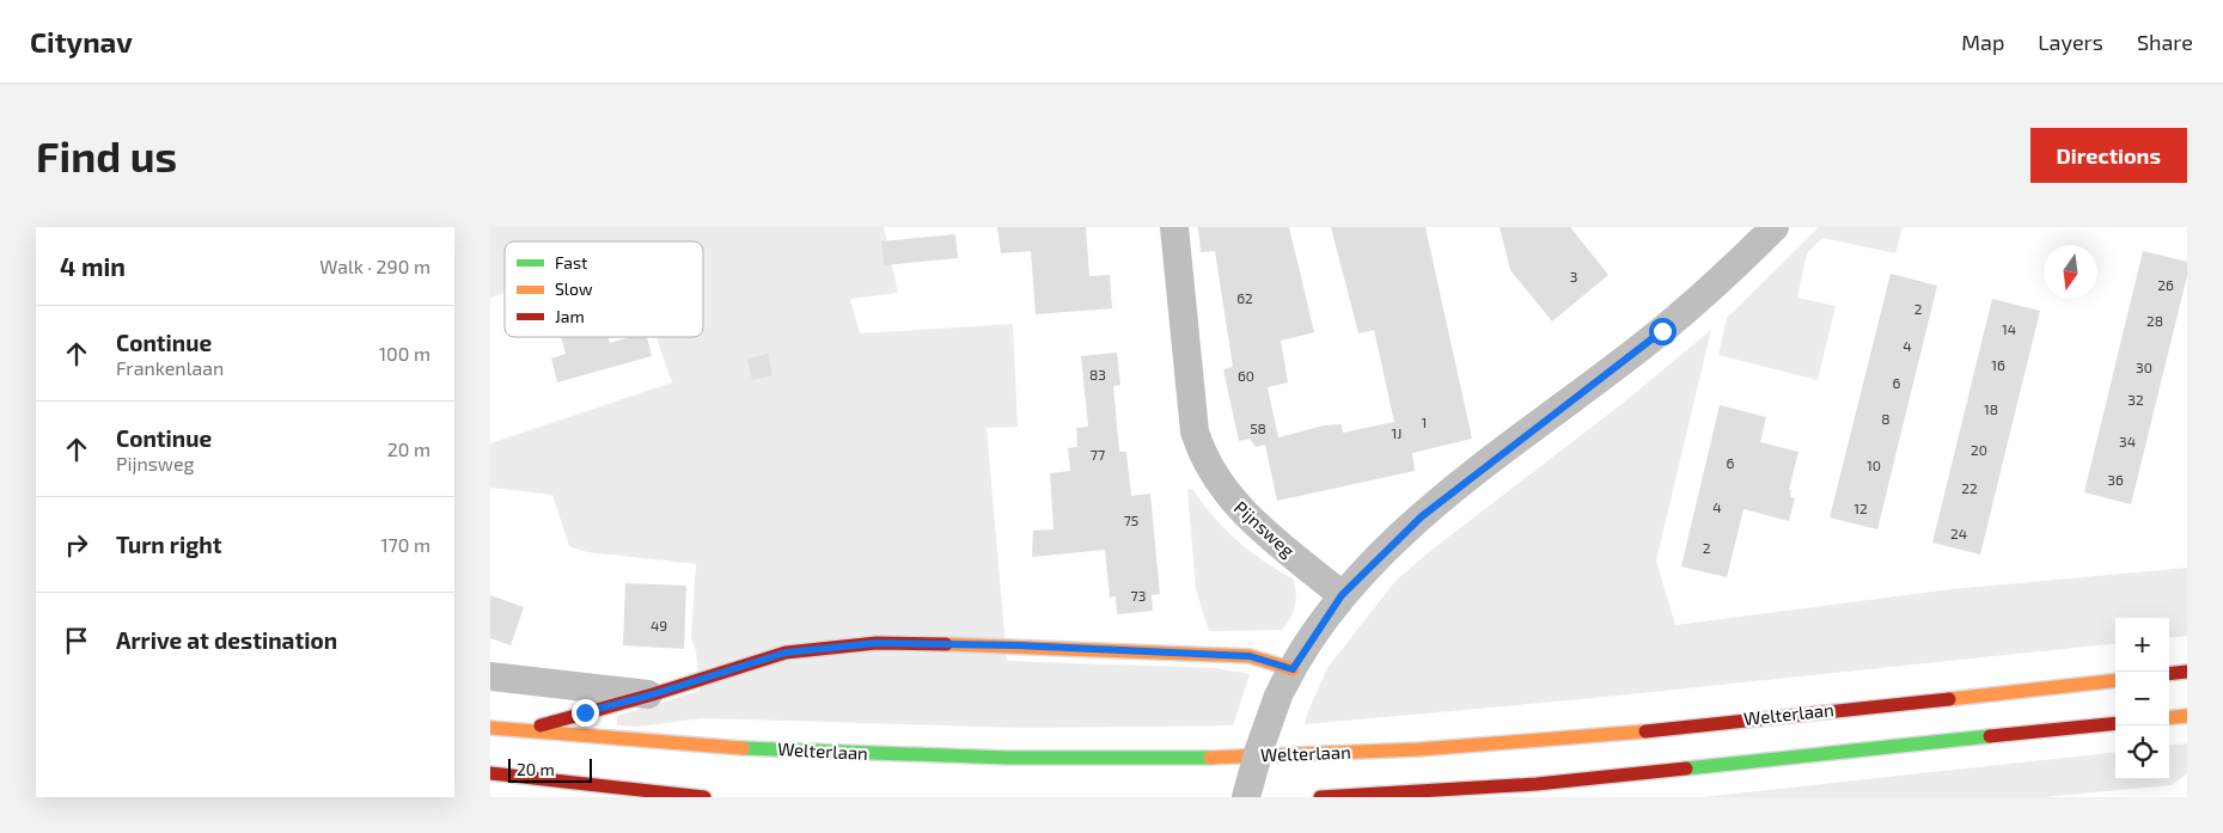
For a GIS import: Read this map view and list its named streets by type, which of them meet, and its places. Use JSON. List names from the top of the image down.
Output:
{
  "streets": {
    "main road": ["Welterlaan"],
    "street": ["Pijnsweg"]
  },
  "house_numbers": [
    "3",
    "26",
    "62",
    "2",
    "28",
    "14",
    "4",
    "16",
    "30",
    "83",
    "60",
    "6",
    "32",
    "18",
    "8",
    "1",
    "58",
    "1J",
    "34",
    "20",
    "77",
    "6",
    "10",
    "36",
    "22",
    "4",
    "12",
    "75",
    "24",
    "2",
    "73",
    "49"
  ],
  "legend": ["Fast", "Slow", "Jam"],
  "scale_bar": "20 m",
  "north": "bottom",
  "page": {
    "header": "Citynav",
    "nav": ["Map", "Layers", "Share"],
    "buttons": "Directions",
    "title": "Find us",
    "heading": ["4 min", "Walk · 290 m"],
    "list": [
      ["Continue", "Frankenlaan", "100 m"],
      ["Continue", "Pijnsweg", "20 m"],
      ["Turn right", "170 m"],
      "Arrive at destination"
    ],
    "map_buttons": ["+", "−"],
    "scale": "20 m"
  }
}
